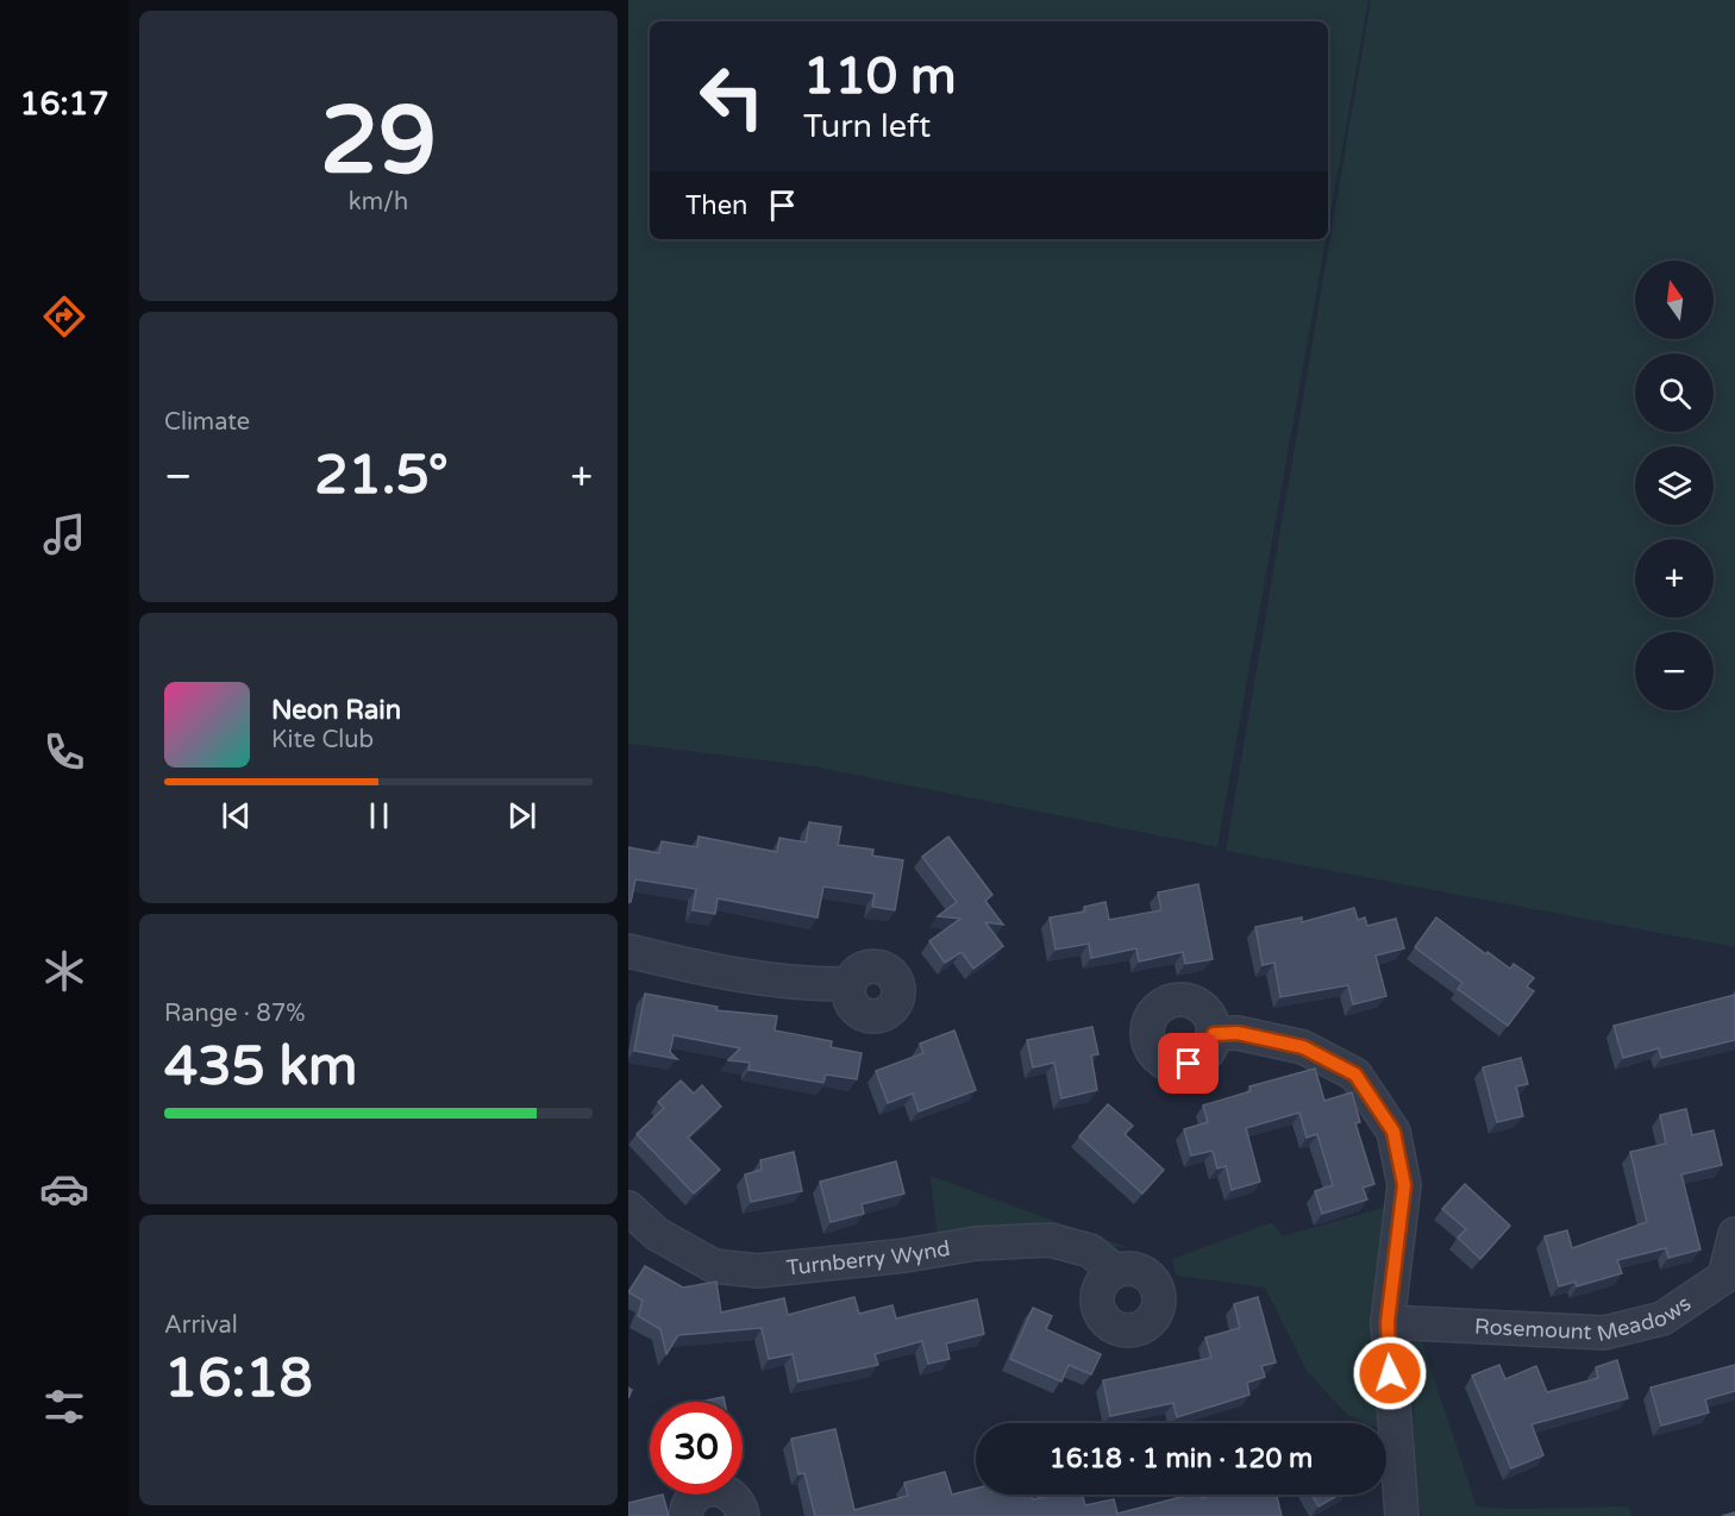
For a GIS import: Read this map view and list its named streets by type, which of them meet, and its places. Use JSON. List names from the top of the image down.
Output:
{
  "streets": {
    "street": ["Turnberry Wynd", "Rosemount Meadows"]
  },
  "north": "top",
  "page": {
    "tabs": "16:17",
    "tile": [
      ["29", "km/h"],
      "Climate",
      ["Range · 87%", "435 km"],
      ["Arrival", "16:18"]
    ],
    "turn": ["110 m", "Turn left"],
    "then": "Then",
    "map_buttons": ["+", "−"],
    "heat": ["−", "21.5°", "+"],
    "song": ["Neon Rain", "Kite Club"],
    "limit": "30",
    "trip": "16:18 · 1 min · 120 m"
  }
}
